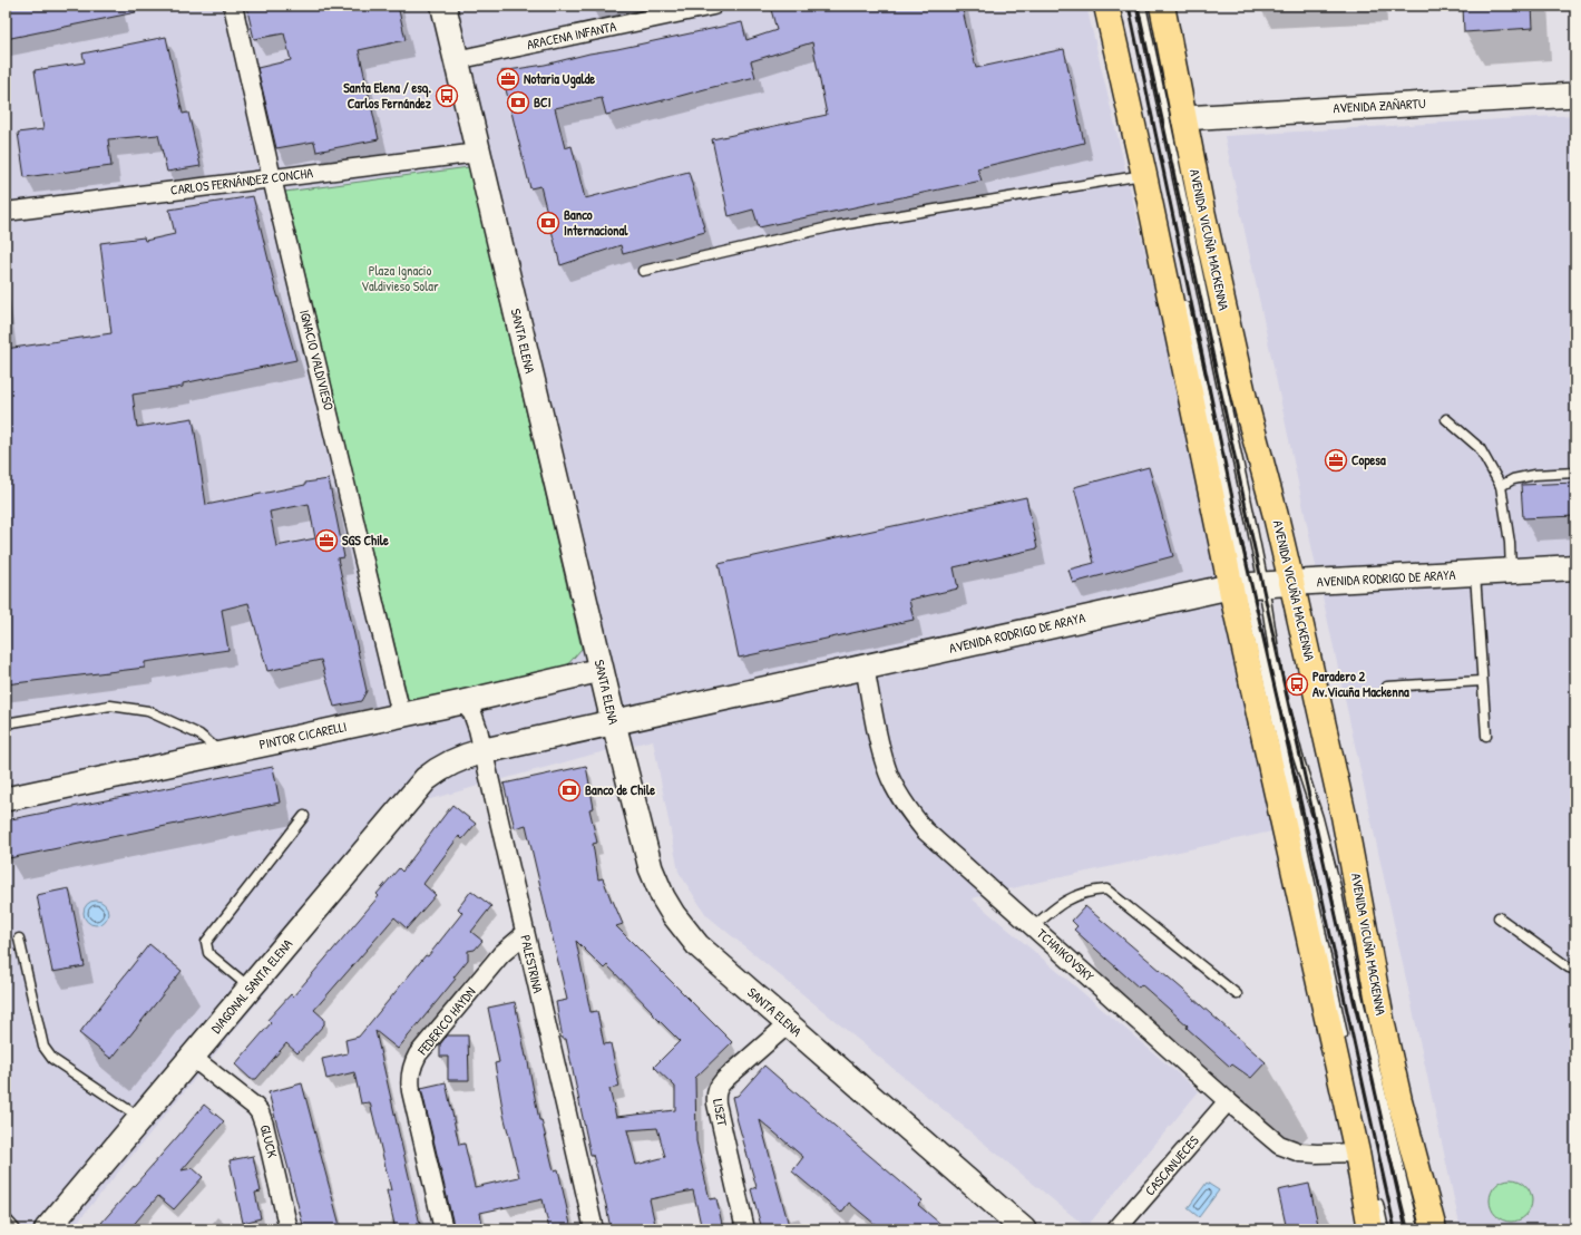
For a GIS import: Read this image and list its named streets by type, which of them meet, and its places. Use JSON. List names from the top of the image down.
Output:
{
  "streets": {
    "main road": [
      "AVENIDA VICUÑA MACKENNA",
      "SANTA ELENA",
      "AVENIDA RODRIGO DE ARAYA",
      "DIAGONAL SANTA ELENA"
    ],
    "street": [
      "ARACENA INFANTA",
      "AVENIDA ZAÑARTU",
      "CARLOS FERNÁNDEZ CONCHA",
      "IGNACIO VALDIVIESO",
      "PINTOR CICARELLI",
      "TCHAIKOVSKY",
      "PALESTRINA",
      "FEDERICO HAYDN",
      "LISZT",
      "GLUCK",
      "CASCANUECES"
    ]
  },
  "crossings": [
    ["ARACENA INFANTA", "SANTA ELENA"],
    ["AVENIDA ZAÑARTU", "AVENIDA VICUÑA MACKENNA"],
    ["CARLOS FERNÁNDEZ CONCHA", "SANTA ELENA"],
    ["CARLOS FERNÁNDEZ CONCHA", "IGNACIO VALDIVIESO"],
    ["AVENIDA VICUÑA MACKENNA", "AVENIDA RODRIGO DE ARAYA"],
    ["SANTA ELENA", "AVENIDA RODRIGO DE ARAYA"],
    ["SANTA ELENA", "PINTOR CICARELLI"],
    ["SANTA ELENA", "LISZT"],
    ["IGNACIO VALDIVIESO", "PINTOR CICARELLI"],
    ["AVENIDA RODRIGO DE ARAYA", "TCHAIKOVSKY"],
    ["AVENIDA RODRIGO DE ARAYA", "PALESTRINA"],
    ["AVENIDA RODRIGO DE ARAYA", "DIAGONAL SANTA ELENA"],
    ["PINTOR CICARELLI", "PALESTRINA"],
    ["TCHAIKOVSKY", "CASCANUECES"],
    ["PALESTRINA", "DIAGONAL SANTA ELENA"],
    ["PALESTRINA", "FEDERICO HAYDN"],
    ["DIAGONAL SANTA ELENA", "GLUCK"]
  ],
  "parks": ["Plaza Ignacio Valdivieso Solar"],
  "places": {
    "office": ["Notaria Ugalde", "Copesa", "SGS Chile"],
    "bus stop": ["Santa Elena / esq. Carlos Fernández", "Paradero 2 Av.Vicuña Mackenna"],
    "bank": ["BCI", "Banco Internacional", "Banco de Chile"]
  }
}
